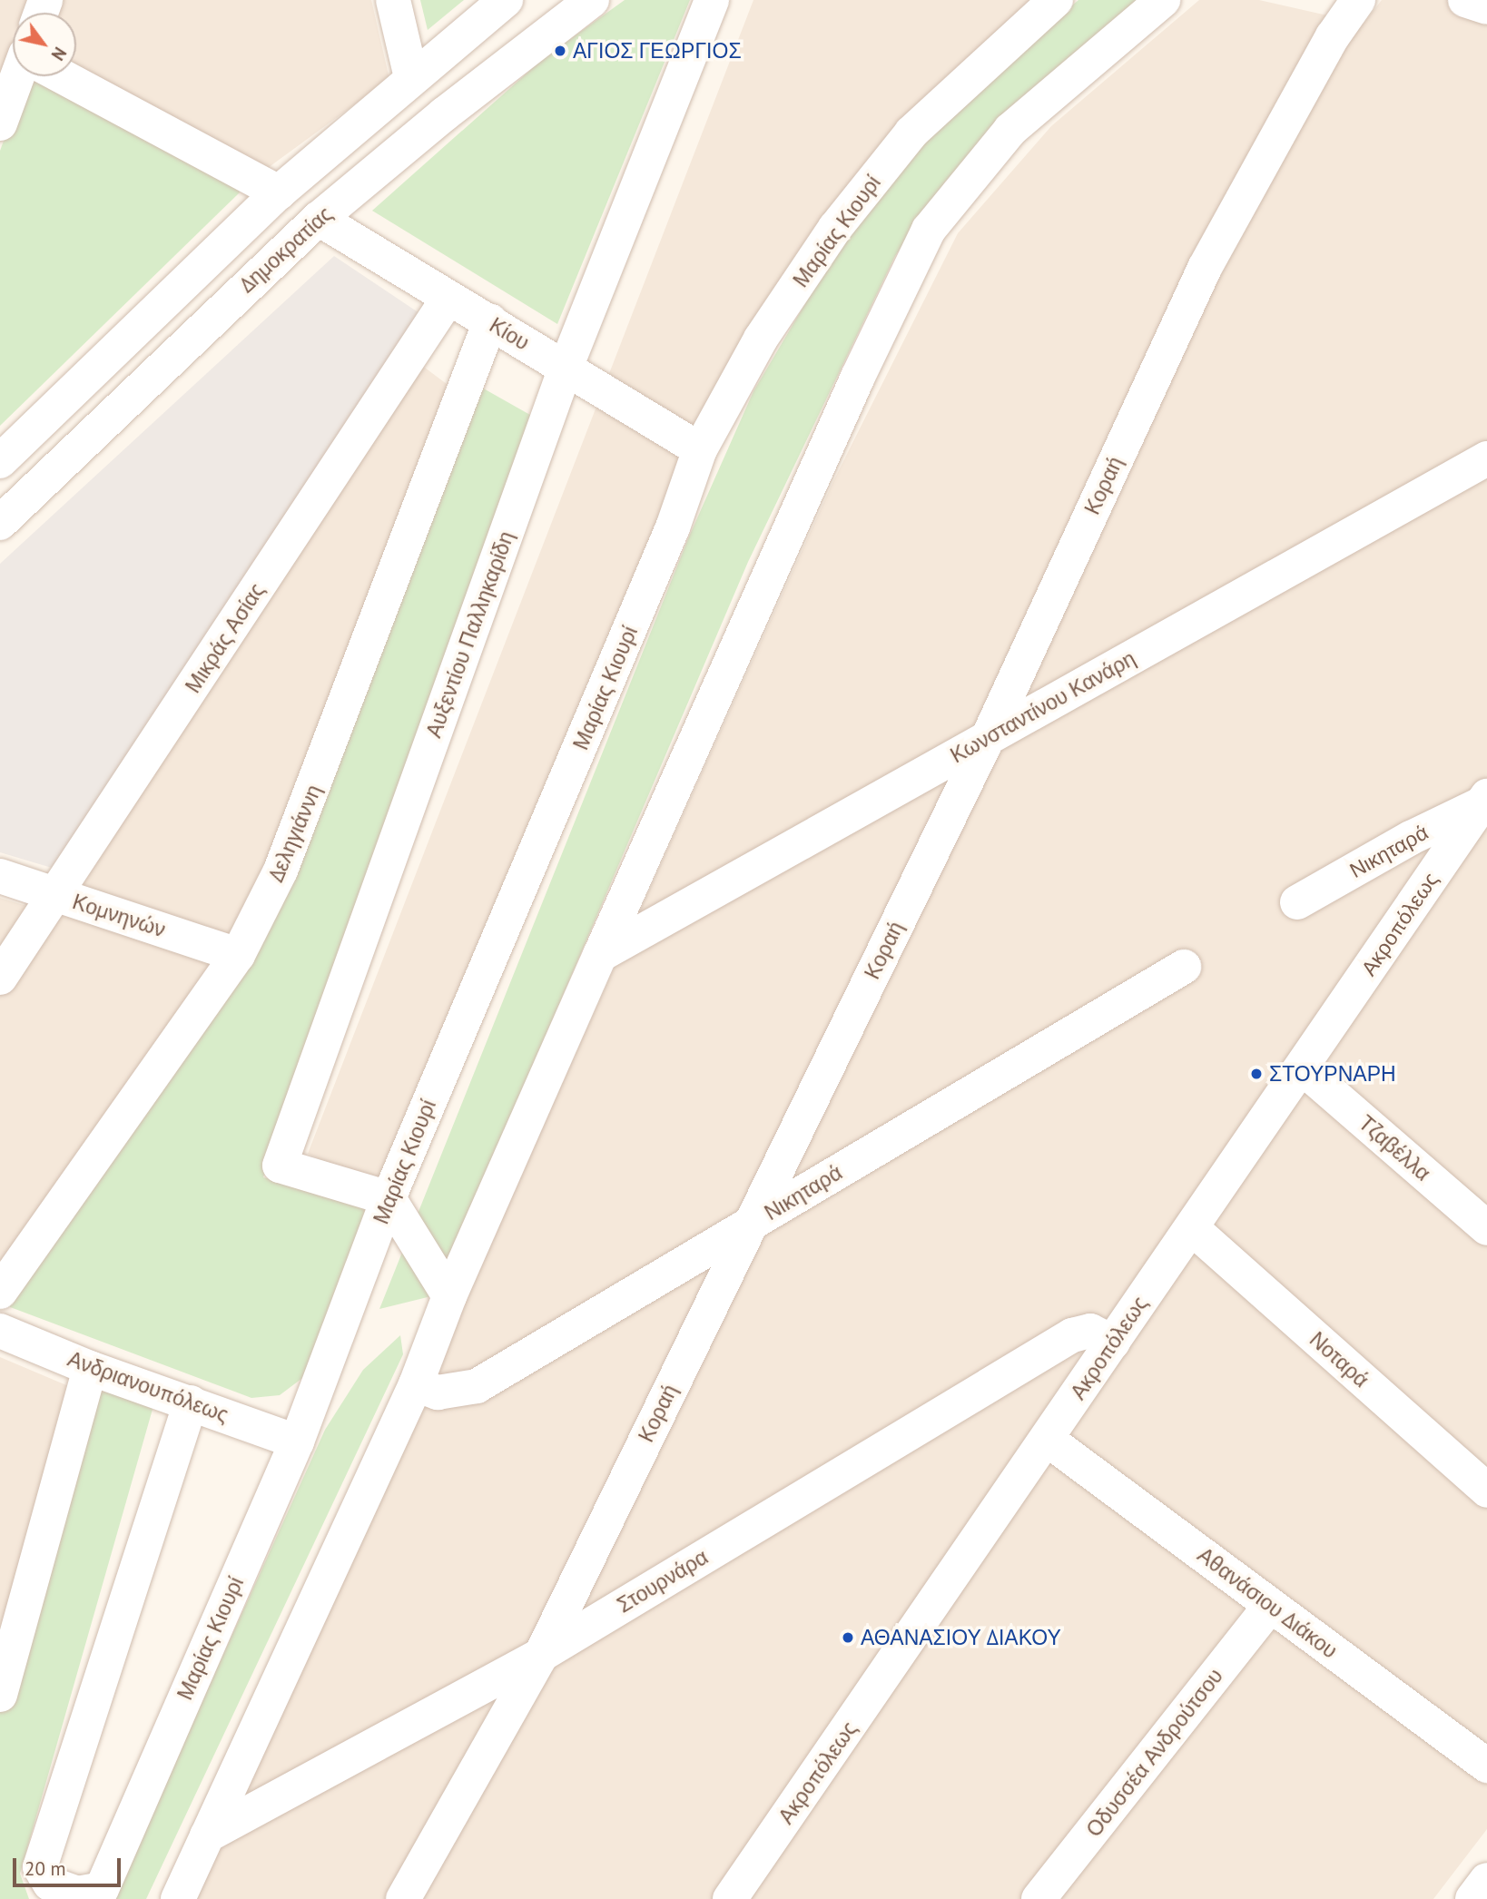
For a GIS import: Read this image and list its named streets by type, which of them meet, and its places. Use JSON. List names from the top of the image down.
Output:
{
  "streets": {
    "street": [
      "Μαρίας Κιουρί",
      "Δημοκρατίας",
      "Κίου",
      "Κοραή",
      "Αυξεντίου Παλληκαρίδη",
      "Μικράς Ασίας",
      "Κωνσταντίνου Κανάρη",
      "Δεληγιάννη",
      "Νικηταρά",
      "Κομνηνών",
      "Ακροπόλεως",
      "Τζαβέλλα",
      "Νοταρά",
      "Ανδριανουπόλεως",
      "Στουρνάρα",
      "Αθανάσιου Διάκου",
      "Οδυσσέα Ανδρούτσου"
    ]
  },
  "crossings": [
    ["Μαρίας Κιουρί", "Κίου"],
    ["Μαρίας Κιουρί", "Αυξεντίου Παλληκαρίδη"],
    ["Μαρίας Κιουρί", "Ανδριανουπόλεως"],
    ["Δημοκρατίας", "Κίου"],
    ["Κίου", "Αυξεντίου Παλληκαρίδη"],
    ["Κίου", "Μικράς Ασίας"],
    ["Κίου", "Δεληγιάννη"],
    ["Κοραή", "Κωνσταντίνου Κανάρη"],
    ["Κοραή", "Νικηταρά"],
    ["Κοραή", "Στουρνάρα"],
    ["Μικράς Ασίας", "Κομνηνών"],
    ["Δεληγιάννη", "Κομνηνών"],
    ["Νικηταρά", "Ακροπόλεως"],
    ["Ακροπόλεως", "Τζαβέλλα"],
    ["Ακροπόλεως", "Νοταρά"],
    ["Ακροπόλεως", "Στουρνάρα"],
    ["Ακροπόλεως", "Αθανάσιου Διάκου"],
    ["Αθανάσιου Διάκου", "Οδυσσέα Ανδρούτσου"]
  ],
  "places": ["ΑΓΙΟΣ ΓΕΩΡΓΙΟΣ", "ΣΤΟΥΡΝΑΡΗ", "ΑΘΑΝΑΣΙΟΥ ΔΙΑΚΟΥ"],
  "scale_bar": "20 m",
  "north": "bottom right"
}
